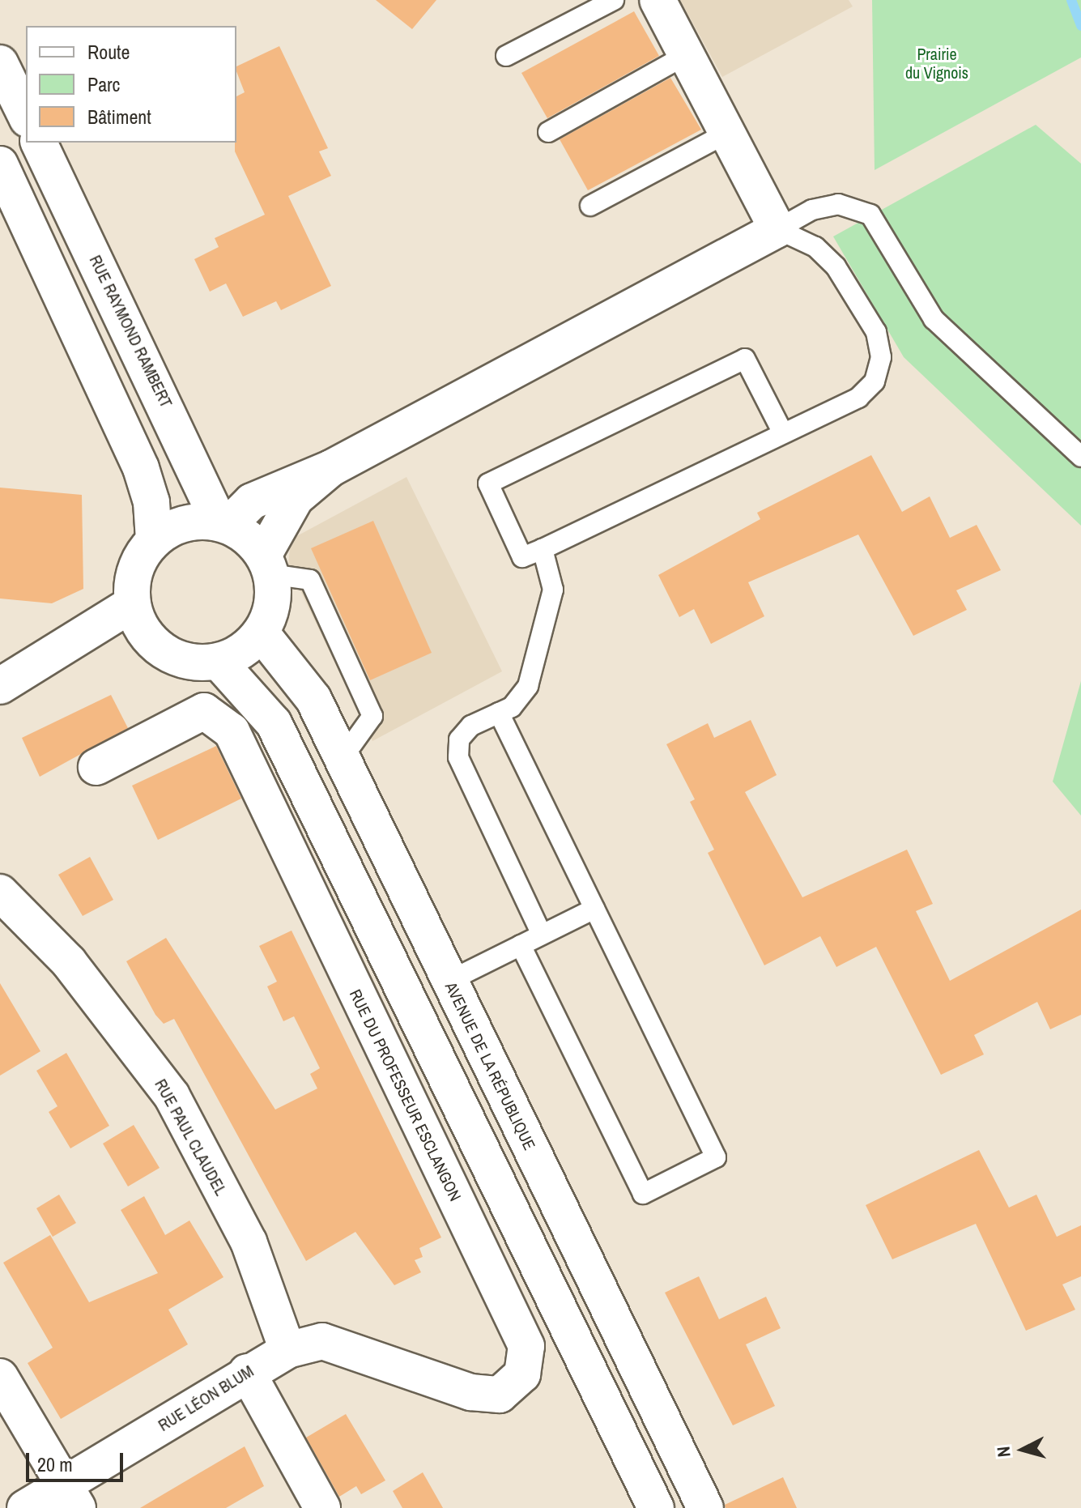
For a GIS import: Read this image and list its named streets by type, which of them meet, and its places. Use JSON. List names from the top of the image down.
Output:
{
  "streets": {
    "street": [
      "RUE RAYMOND RAMBERT",
      "AVENUE DE LA RÉPUBLIQUE",
      "RUE DU PROFESSEUR ESCLANGON",
      "RUE PAUL CLAUDEL",
      "RUE LÉON BLUM"
    ]
  },
  "crossings": [
    ["RUE RAYMOND RAMBERT", "AVENUE DE LA RÉPUBLIQUE"],
    ["RUE DU PROFESSEUR ESCLANGON", "RUE PAUL CLAUDEL"],
    ["RUE DU PROFESSEUR ESCLANGON", "RUE LÉON BLUM"],
    ["RUE PAUL CLAUDEL", "RUE LÉON BLUM"]
  ],
  "parks": ["Prairie du Vignois"],
  "legend": ["Route", "Parc", "Bâtiment"],
  "scale_bar": "20 m",
  "north": "left"
}
